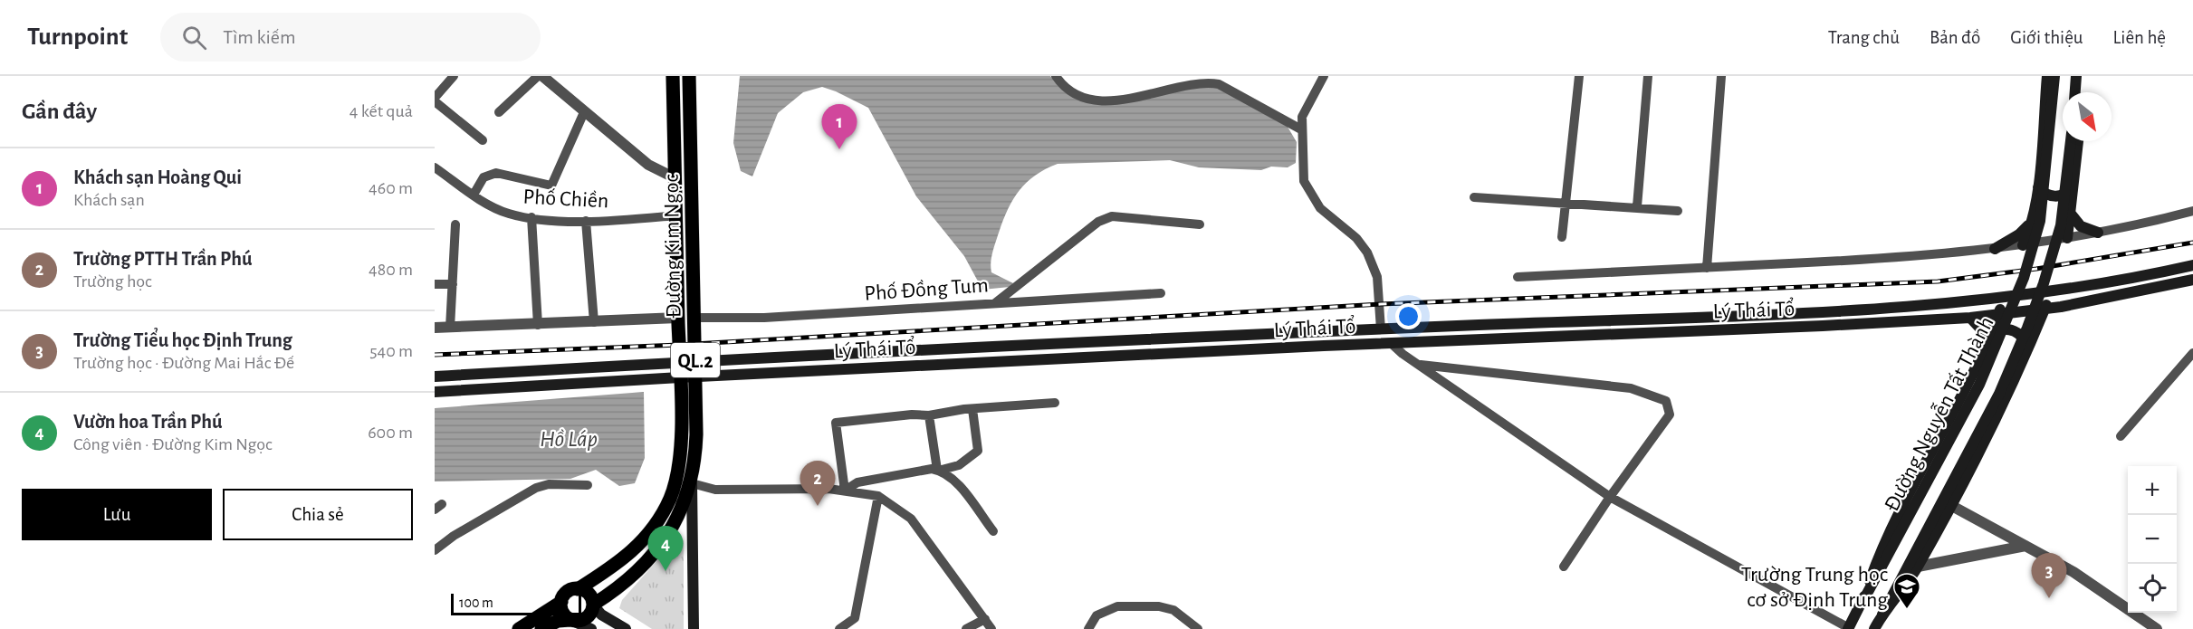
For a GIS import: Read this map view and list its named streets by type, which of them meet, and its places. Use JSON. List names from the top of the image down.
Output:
{
  "streets": {
    "main road": [
      "Đường Kim Ngọc",
      "Lý Thái Tổ",
      "QL.2",
      "Đường Nguyễn Tất Thành"
    ],
    "street": ["Phố Chiền", "Phố Đồng Tum"]
  },
  "crossings": [
    ["Phố Chiền", "Đường Kim Ngọc"],
    ["Đường Kim Ngọc", "Phố Đồng Tum"],
    ["Đường Kim Ngọc", "Lý Thái Tổ"],
    ["Đường Kim Ngọc", "QL.2"]
  ],
  "water": ["Hồ Láp"],
  "places": {
    "school or university": ["Trường Trung học cơ sở Định Trung"]
  },
  "scale_bar": "100 m",
  "north": "bottom right",
  "page": {
    "header": "Turnpoint",
    "search": "Tìm kiếm",
    "nav": [
      "Trang chủ",
      "Bản đồ",
      "Giới thiệu",
      "Liên hệ"
    ],
    "heading": ["Gần đây", "4 kết quả"],
    "pins": [
      "1",
      "2",
      "4",
      "3"
    ],
    "list": [
      {
        "mark": "1",
        "name": "Khách sạn Hoàng Qui",
        "note": "Khách sạn",
        "value": "460 m"
      },
      {
        "mark": "2",
        "name": "Trường PTTH Trần Phú",
        "note": "Trường học",
        "value": "480 m"
      },
      {
        "mark": "3",
        "name": "Trường Tiểu học Định Trung",
        "note": "Trường học · Đường Mai Hắc Đế",
        "value": "540 m"
      },
      {
        "mark": "4",
        "name": "Vườn hoa Trần Phú",
        "note": "Công viên · Đường Kim Ngọc",
        "value": "600 m"
      }
    ],
    "map_buttons": ["+", "−"],
    "buttons": ["Lưu", "Chia sẻ"],
    "scale": "100 m"
  }
}
